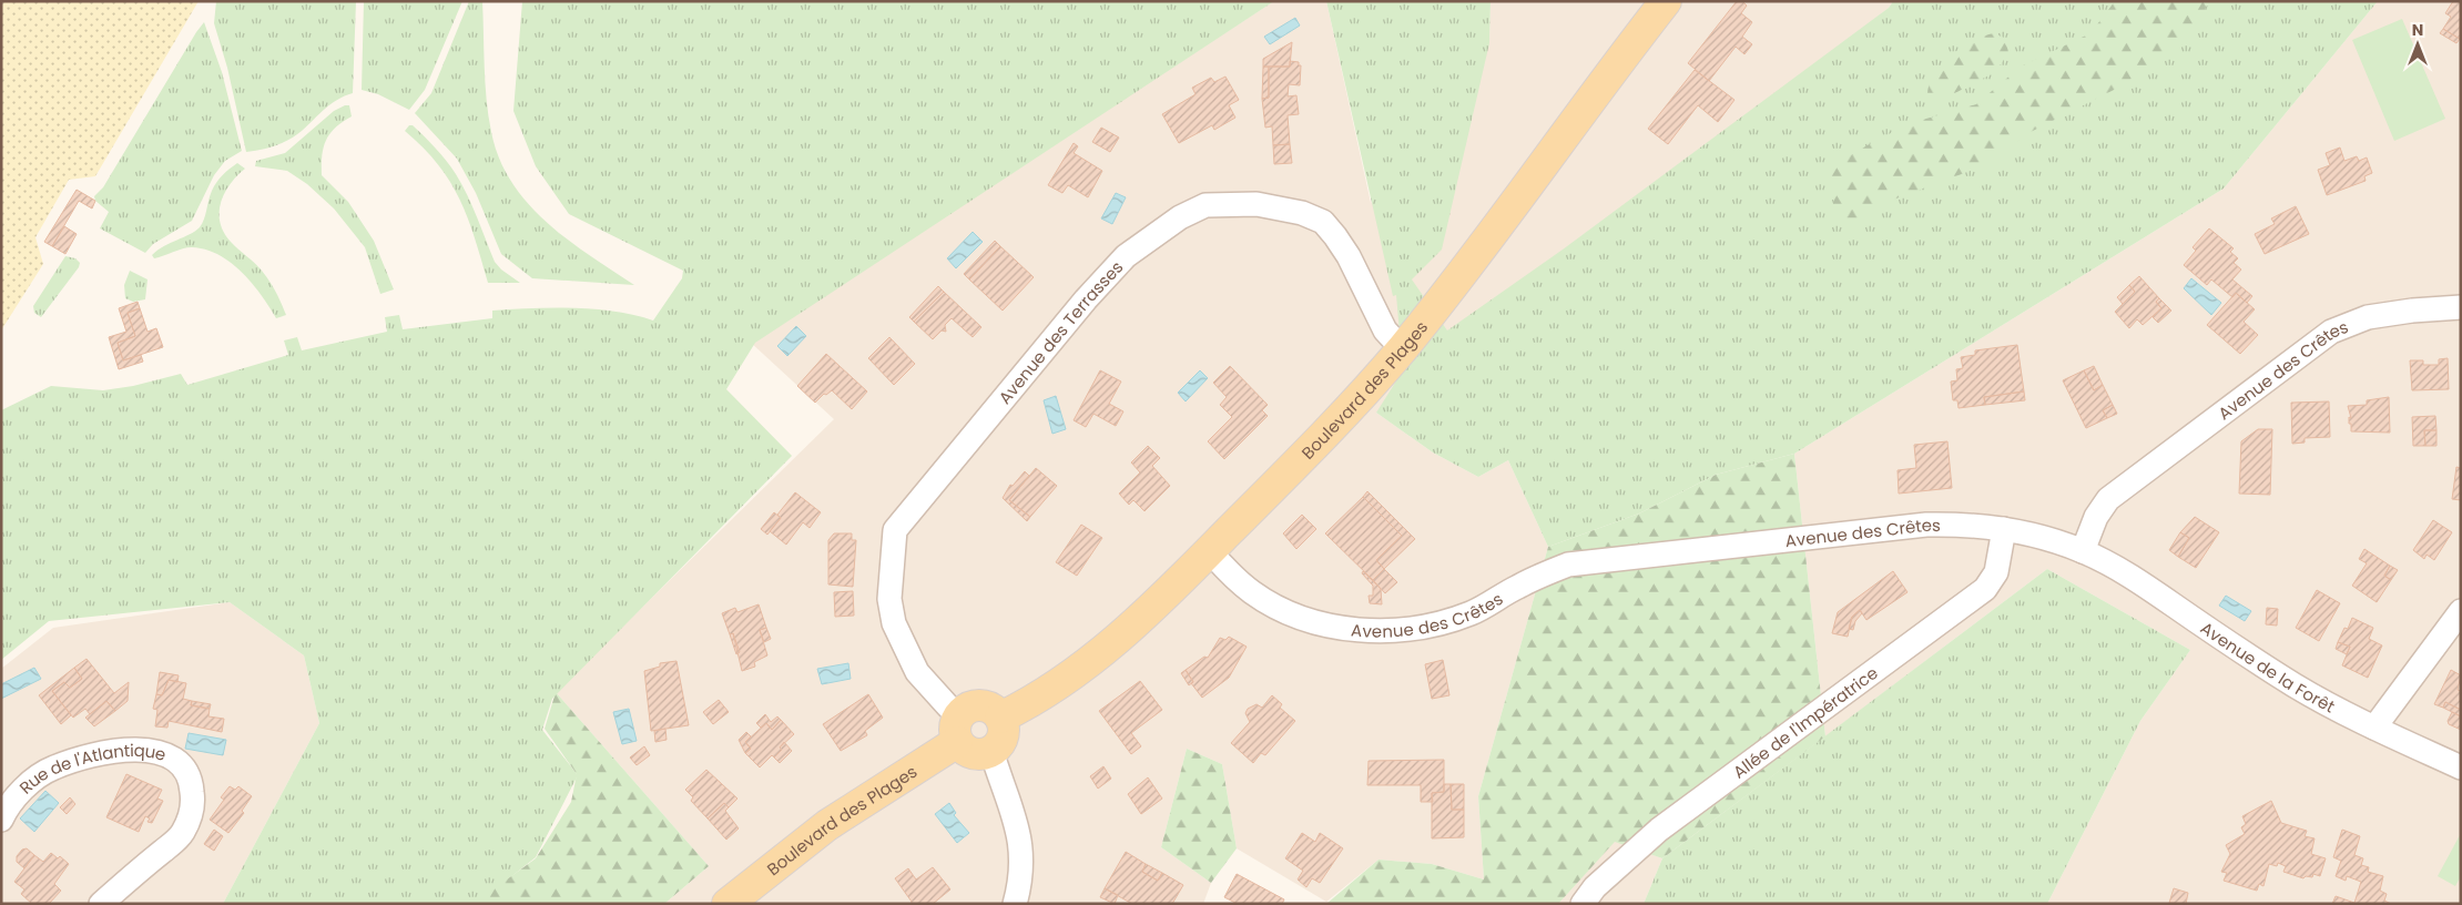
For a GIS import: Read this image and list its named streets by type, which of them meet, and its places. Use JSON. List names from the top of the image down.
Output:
{
  "streets": {
    "main road": ["Boulevard des Plages"],
    "street": [
      "Avenue des Terrasses",
      "Avenue des Crêtes",
      "Avenue de la Forêt",
      "Allée de l'Impératrice",
      "Rue de l'Atlantique"
    ]
  },
  "crossings": [
    ["Avenue des Terrasses", "Boulevard des Plages"],
    ["Avenue des Crêtes", "Boulevard des Plages"],
    ["Avenue des Crêtes", "Avenue de la Forêt"],
    ["Avenue des Crêtes", "Allée de l'Impératrice"]
  ],
  "north": "top"
}
